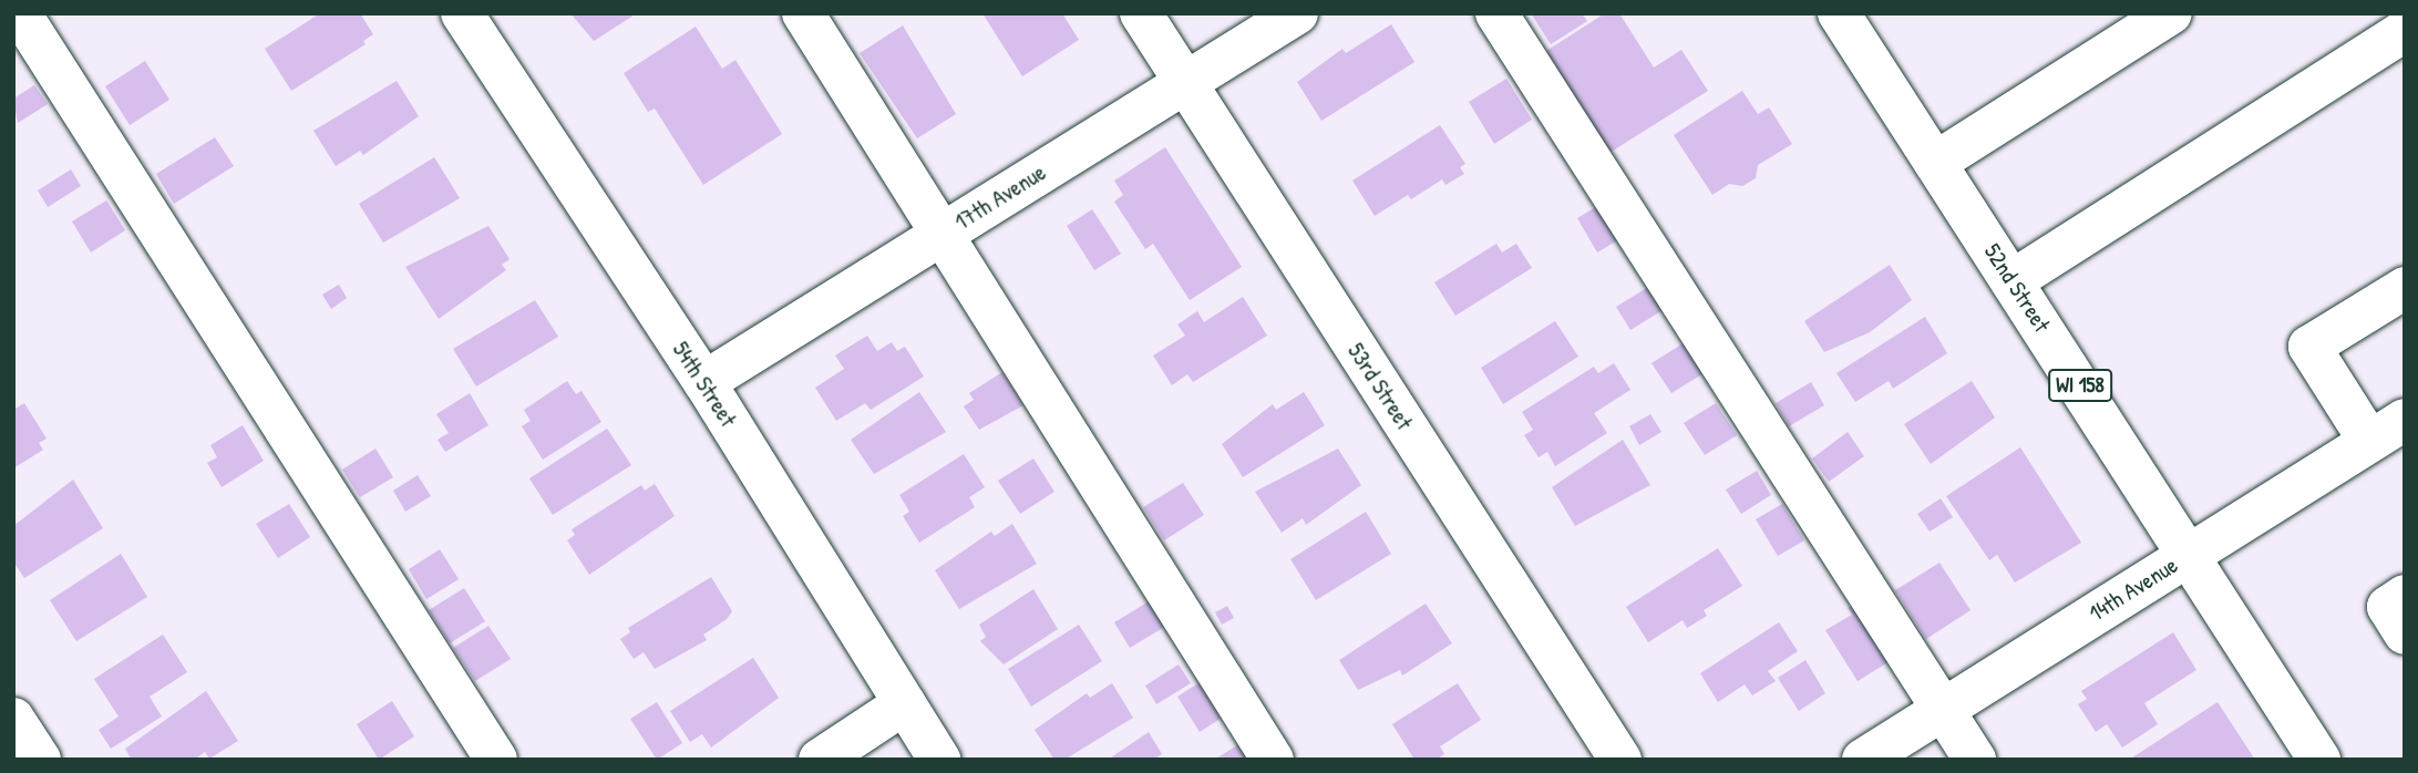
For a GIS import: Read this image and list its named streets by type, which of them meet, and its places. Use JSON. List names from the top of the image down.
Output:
{
  "streets": {
    "street": [
      "17th Avenue",
      "52nd Street",
      "54th Street",
      "WI 158",
      "53rd Street",
      "14th Avenue"
    ]
  },
  "crossings": [
    ["17th Avenue", "54th Street"],
    ["17th Avenue", "53rd Street"],
    ["52nd Street", "14th Avenue"]
  ]
}
